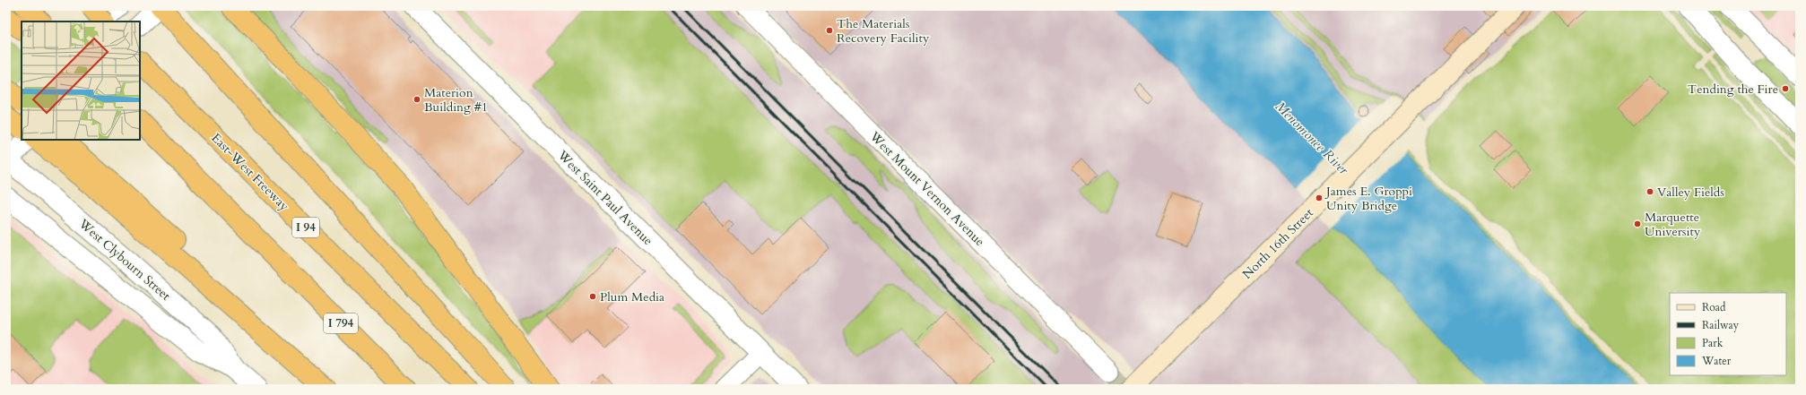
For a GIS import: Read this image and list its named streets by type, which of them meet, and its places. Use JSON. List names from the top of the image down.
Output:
{
  "streets": {
    "highway": ["East-West Freeway", "I 94", "I 794"],
    "main road": ["North 16th Street"],
    "street": ["West Mount Vernon Avenue", "West Saint Paul Avenue", "West Clybourn Street"]
  },
  "water": ["Menomonee River"],
  "places": [
    "The Materials Recovery Facility",
    "Tending the Fire",
    "Materion Building #1",
    "Valley Fields",
    "James E. Groppi Unity Bridge",
    "Marquette University",
    "Plum Media"
  ],
  "legend": [
    "Road",
    "Railway",
    "Park",
    "Water"
  ]
}
